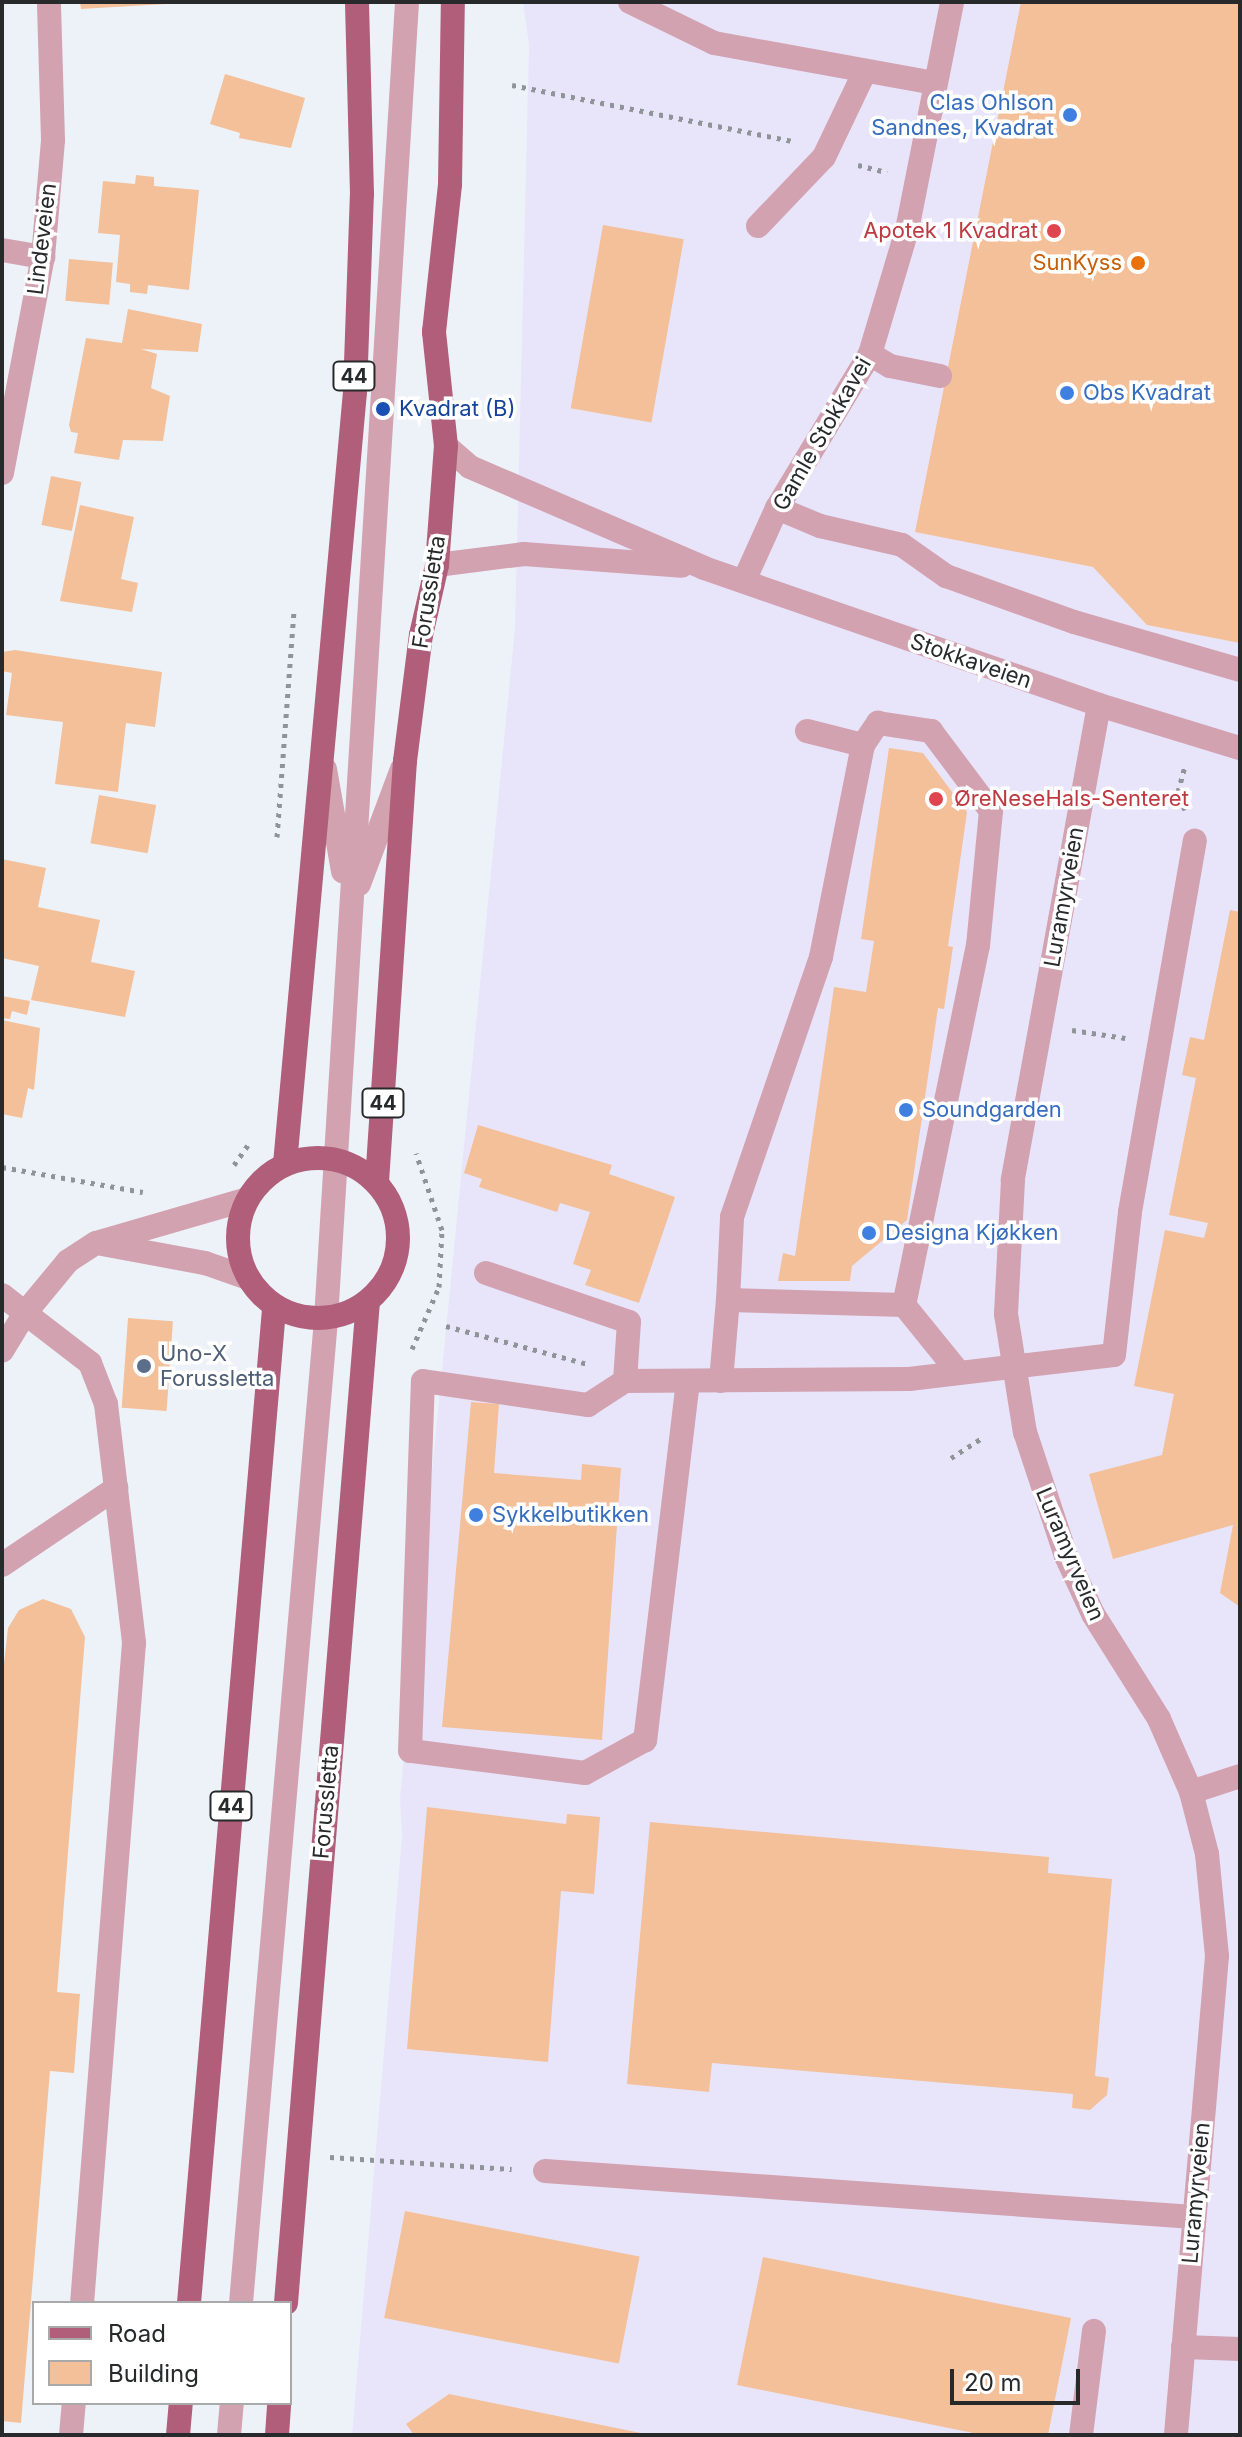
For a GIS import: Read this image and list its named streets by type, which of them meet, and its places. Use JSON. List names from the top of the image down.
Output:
{
  "streets": {
    "main road": ["44", "Forussletta"],
    "street": [
      "Lindeveien",
      "Gamle Stokkavei",
      "Stokkaveien",
      "Luramyrveien"
    ]
  },
  "crossings": [
    ["Gamle Stokkavei", "Stokkaveien"],
    ["Forussletta", "Stokkaveien"],
    ["Stokkaveien", "Luramyrveien"]
  ],
  "places": [
    "Clas Ohlson Sandnes, Kvadrat",
    "Apotek 1 Kvadrat",
    "SunKyss",
    "Obs Kvadrat",
    "Kvadrat (B)",
    "ØreNeseHals-Senteret",
    "Soundgarden",
    "Designa Kjøkken",
    "Uno-X Forussletta",
    "Sykkelbutikken"
  ],
  "legend": ["Road", "Building"],
  "scale_bar": "20 m"
}
